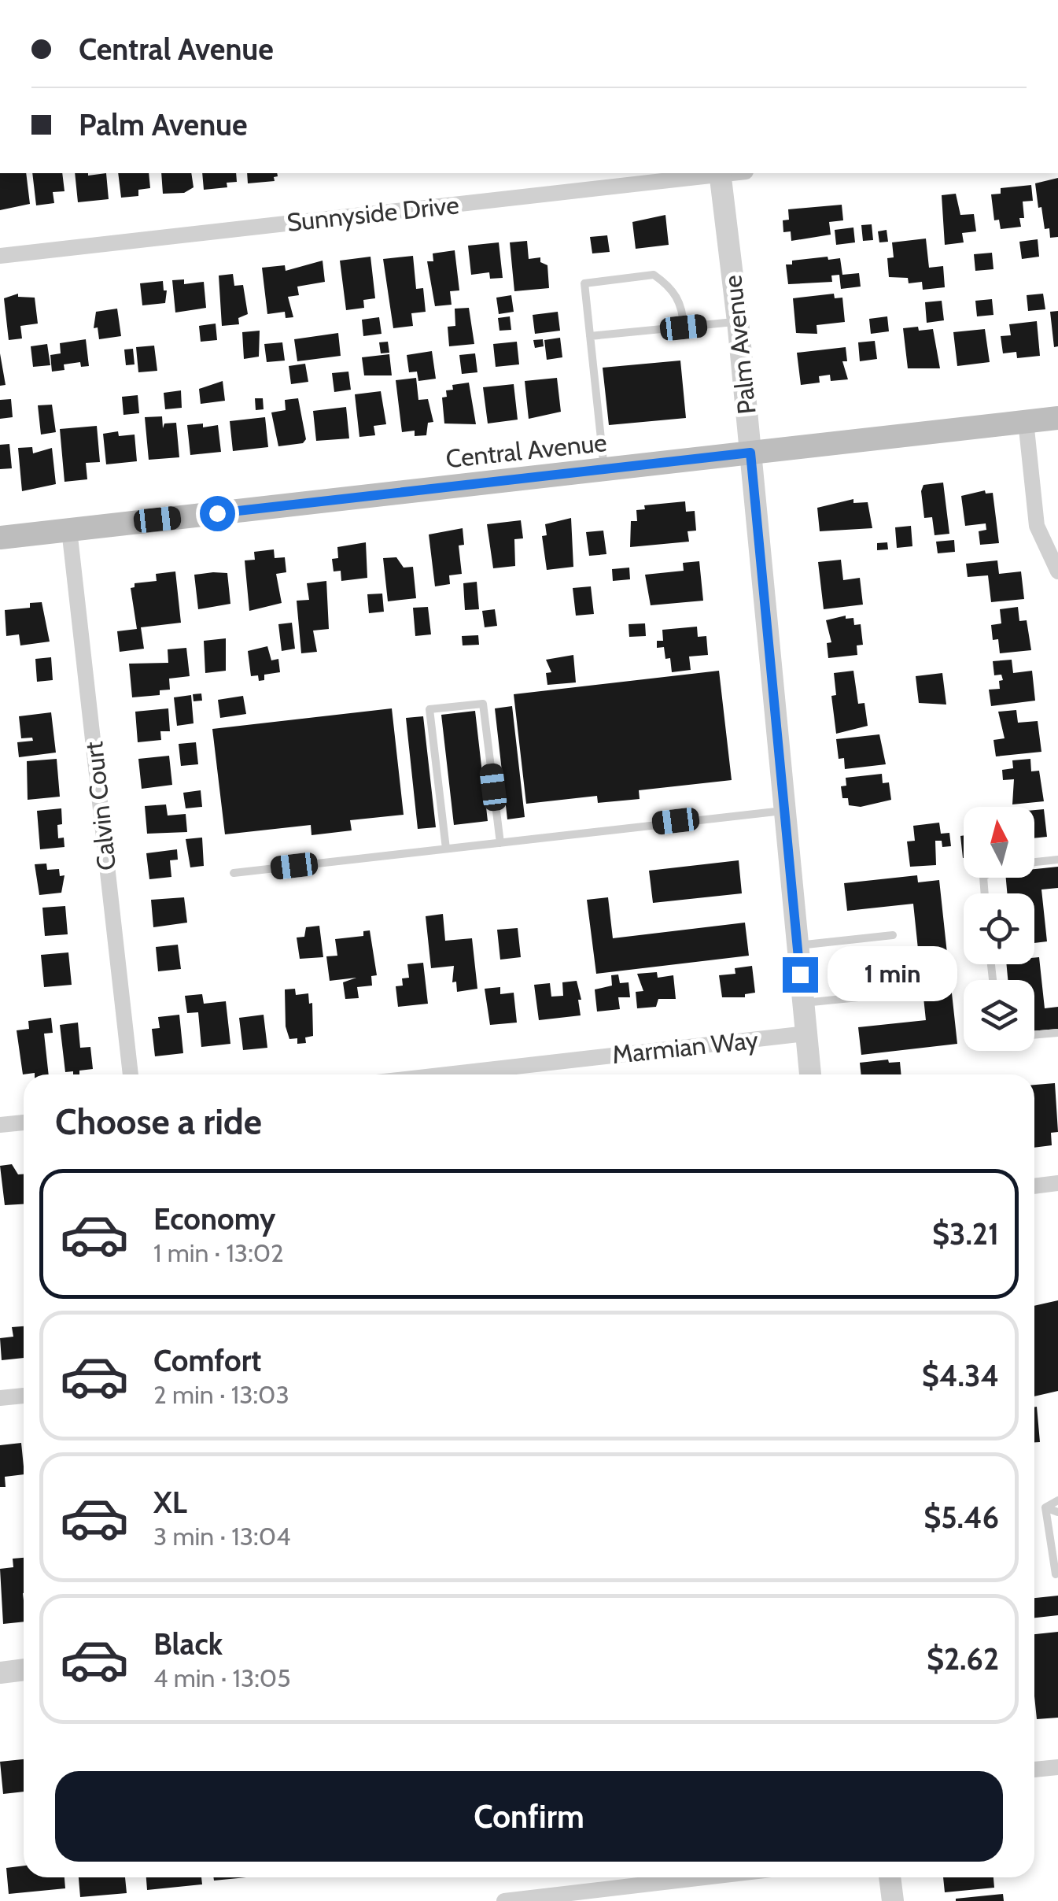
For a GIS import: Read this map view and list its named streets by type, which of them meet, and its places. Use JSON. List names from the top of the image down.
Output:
{
  "streets": {
    "main road": ["Central Avenue"],
    "street": [
      "Sunnyside Drive",
      "Palm Avenue",
      "Calvin Court",
      "Marmian Way"
    ]
  },
  "crossings": [
    ["Sunnyside Drive", "Palm Avenue"],
    ["Palm Avenue", "Central Avenue"],
    ["Palm Avenue", "Marmian Way"],
    ["Central Avenue", "Calvin Court"]
  ],
  "north": "top",
  "page": {
    "banner": ["Central Avenue", "Palm Avenue"],
    "bubble": "1 min",
    "heading": "Choose a ride",
    "list": [
      {
        "name": "Economy",
        "note": "1 min · 13:02",
        "value": "$3.21"
      },
      {
        "name": "Comfort",
        "note": "2 min · 13:03",
        "value": "$4.34"
      },
      {
        "name": "XL",
        "note": "3 min · 13:04",
        "value": "$5.46"
      },
      {
        "name": "Black",
        "note": "4 min · 13:05",
        "value": "$2.62"
      }
    ],
    "buttons": "Confirm"
  }
}
